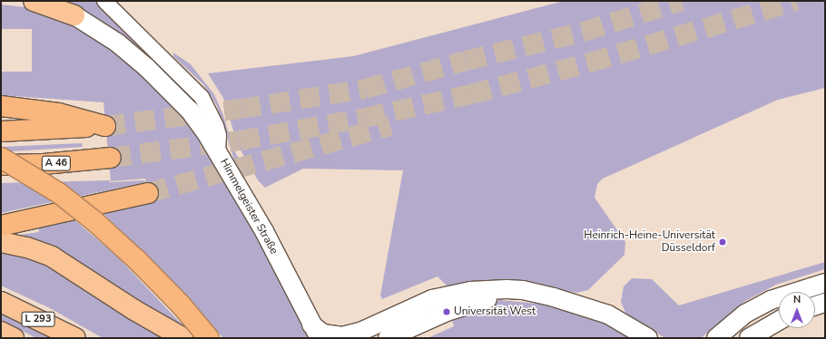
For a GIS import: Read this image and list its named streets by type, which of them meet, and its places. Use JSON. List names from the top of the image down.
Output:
{
  "streets": {
    "highway": ["A 46", "L 293"],
    "street": ["Himmelgeister Straße"]
  },
  "places": ["Heinrich-Heine-Universität Düsseldorf", "Universität West"],
  "north": "top"
}
